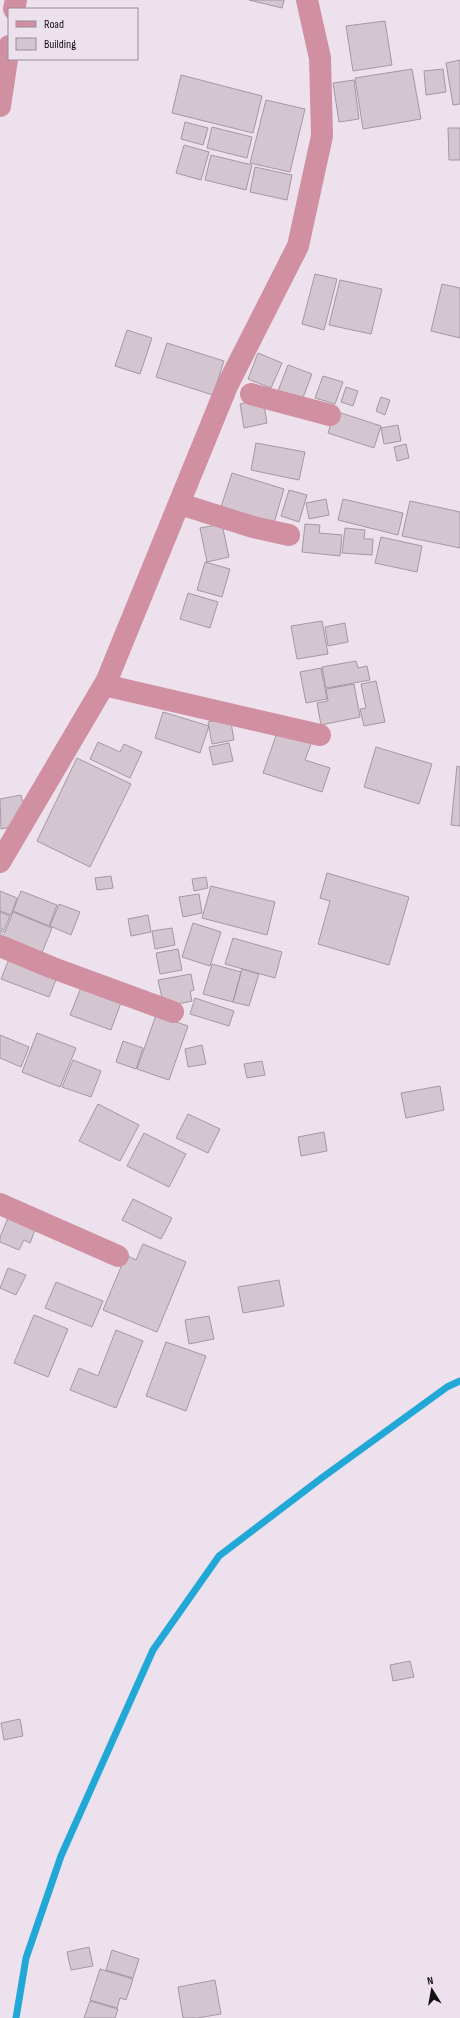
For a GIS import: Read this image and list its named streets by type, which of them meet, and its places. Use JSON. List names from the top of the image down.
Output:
{
  "legend": ["Road", "Building"],
  "north": "top"
}
